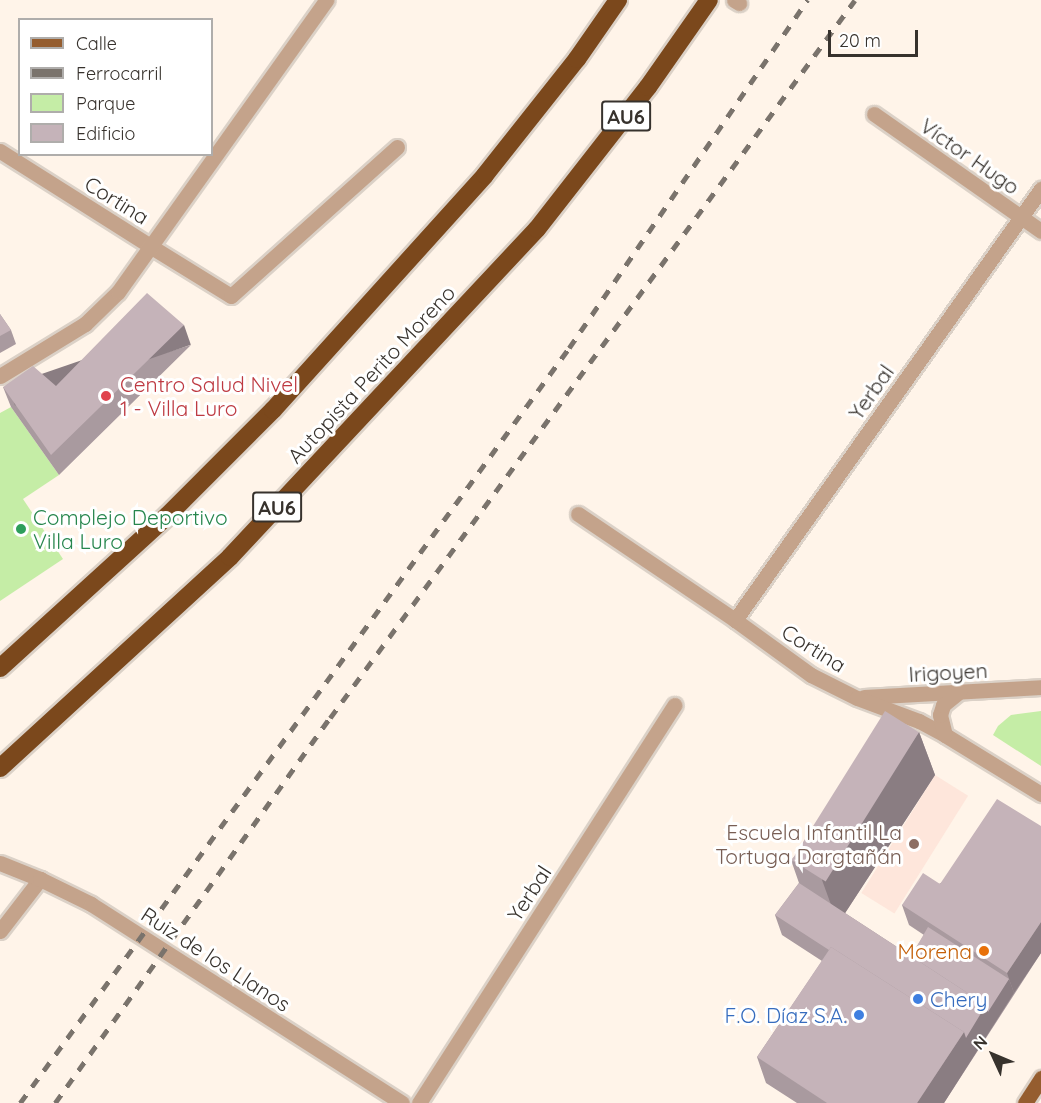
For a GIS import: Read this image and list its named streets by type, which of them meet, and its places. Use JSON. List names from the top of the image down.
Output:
{
  "streets": {
    "highway": ["AU6", "Autopista Perito Moreno"],
    "street": [
      "Víctor Hugo",
      "Cortina",
      "Yerbal",
      "Irigoyen",
      "Ruiz de los Llanos"
    ]
  },
  "crossings": [
    ["Víctor Hugo", "Yerbal"],
    ["Cortina", "Yerbal"],
    ["Cortina", "Irigoyen"]
  ],
  "places": [
    "Centro Salud Nivel 1 - Villa Luro",
    "Complejo Deportivo Villa Luro",
    "Escuela Infantil La Tortuga Dargtañán",
    "Morena",
    "Chery",
    "F.O. Díaz S.A."
  ],
  "legend": [
    "Calle",
    "Ferrocarril",
    "Parque",
    "Edificio"
  ],
  "scale_bar": "20 m",
  "north": "top left"
}
